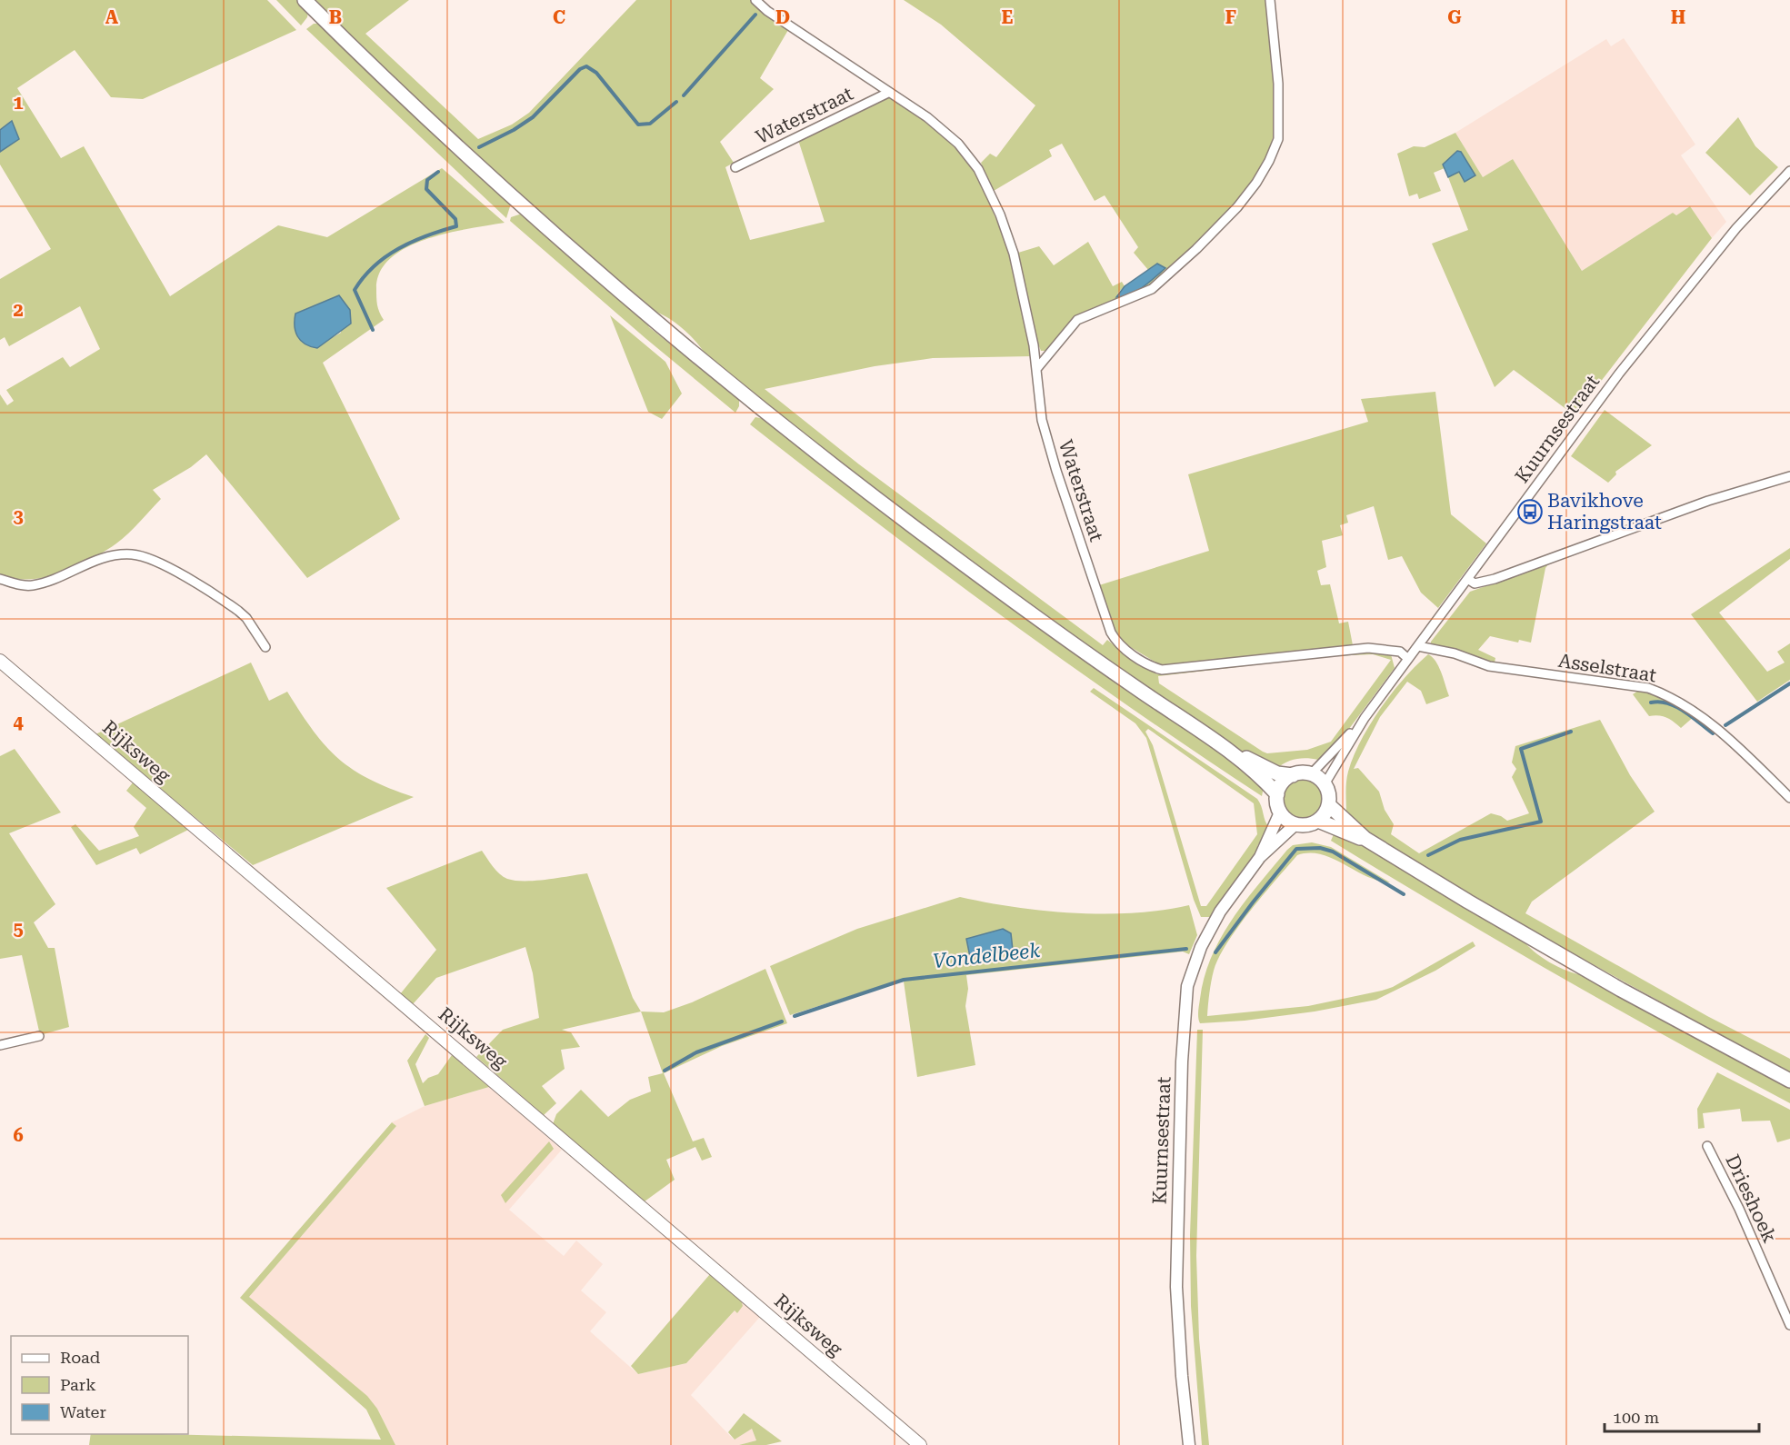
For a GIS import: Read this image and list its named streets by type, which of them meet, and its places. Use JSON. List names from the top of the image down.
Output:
{
  "streets": {
    "main road": ["Rijksweg"],
    "street": [
      "Waterstraat",
      "Kuurnsestraat",
      "Asselstraat",
      "Drieshoek"
    ]
  },
  "crossings": [
    ["Waterstraat", "Kuurnsestraat"],
    ["Kuurnsestraat", "Asselstraat"]
  ],
  "water": ["Vondelbeek"],
  "places": {
    "bus stop": ["Bavikhove Haringstraat"]
  },
  "legend": ["Road", "Park", "Water"],
  "scale_bar": "100 m",
  "grid": {
    "columns": [
      "A",
      "B",
      "C",
      "D",
      "E",
      "F",
      "G",
      "H"
    ],
    "rows": [
      "1",
      "2",
      "3",
      "4",
      "5",
      "6"
    ]
  }
}
